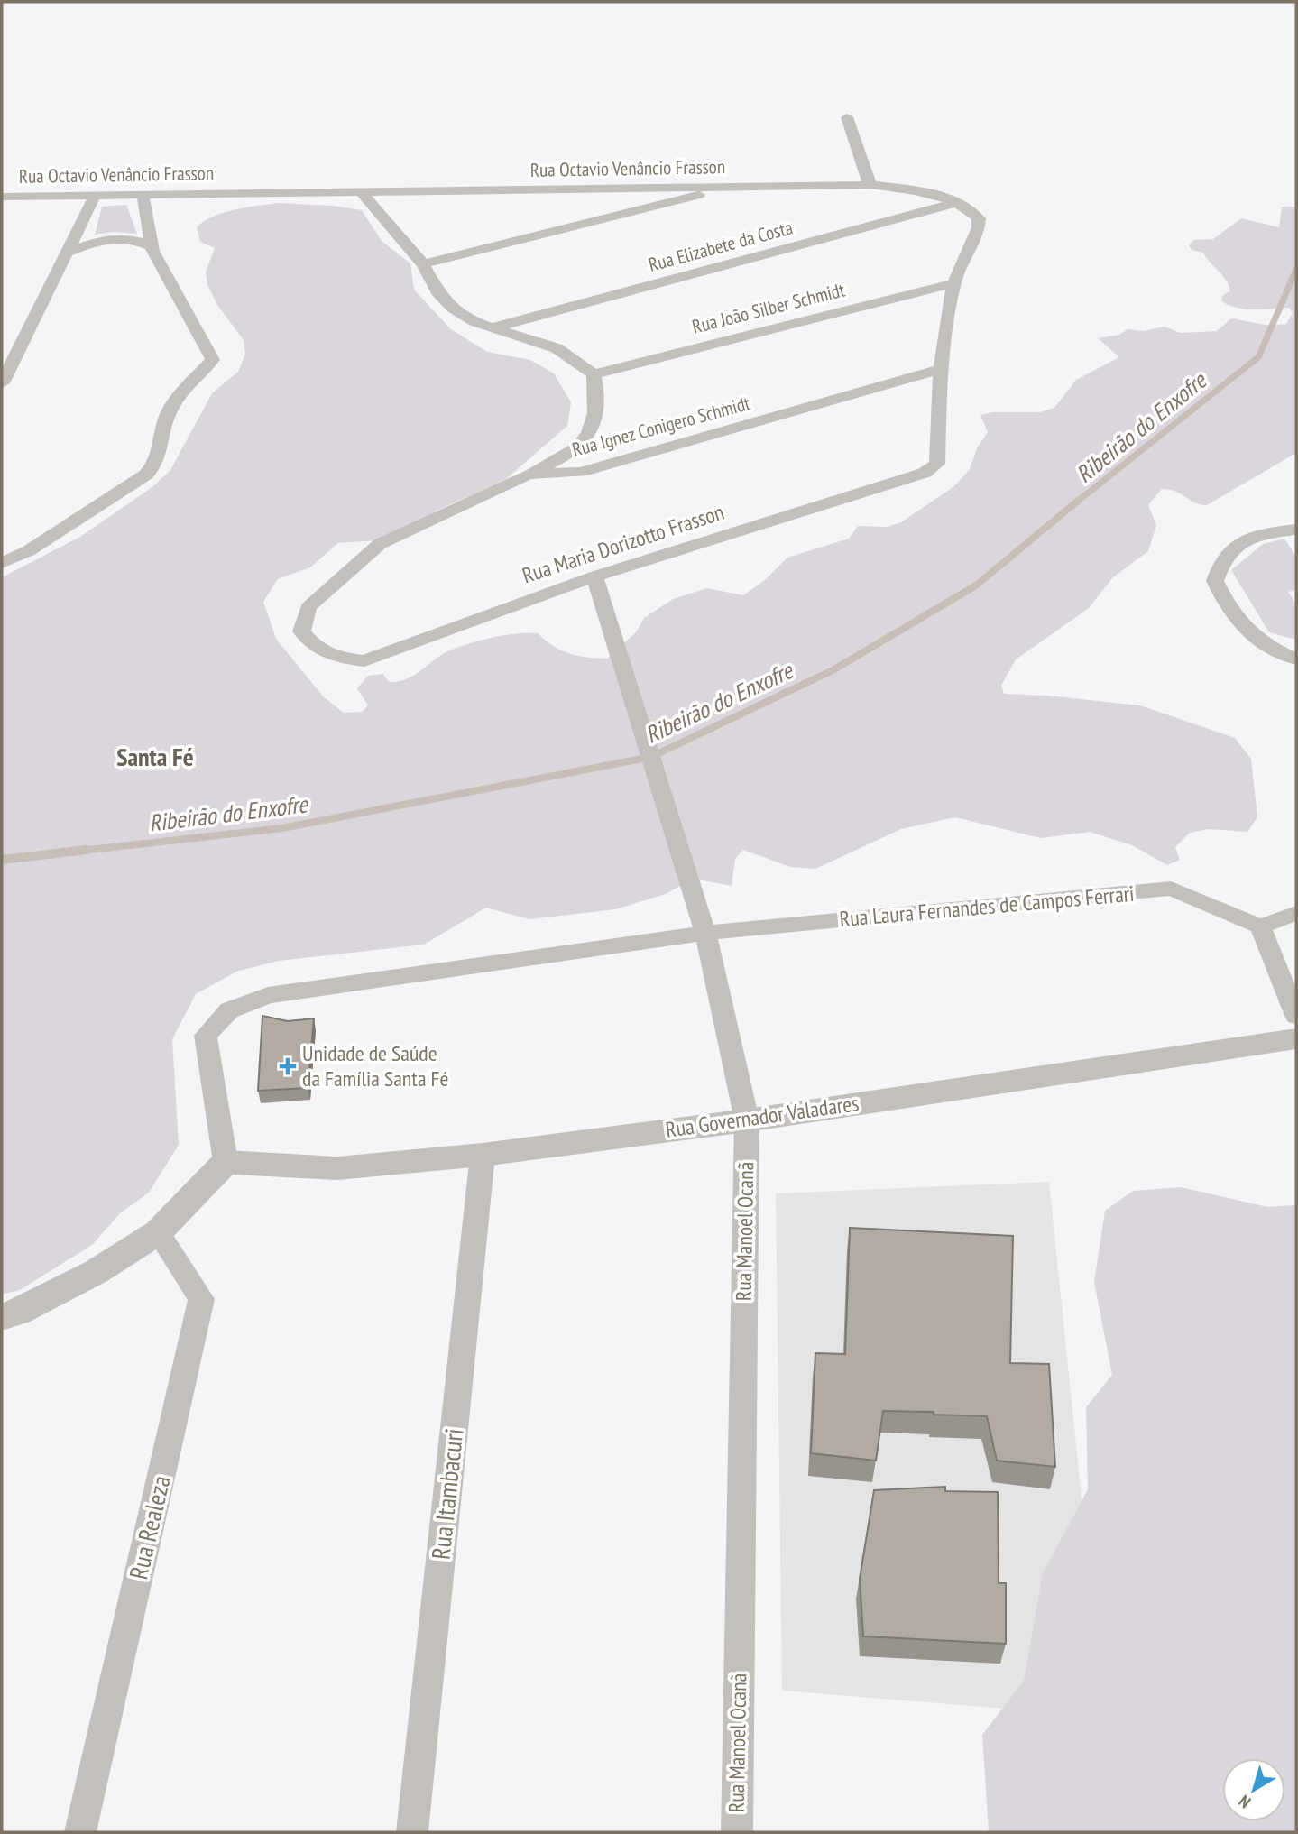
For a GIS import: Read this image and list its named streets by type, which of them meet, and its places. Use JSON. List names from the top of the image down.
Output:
{
  "streets": {
    "street": [
      "Rua Octavio Venâncio Frasson",
      "Rua Elizabete da Costa",
      "Rua João Silber Schmidt",
      "Rua Ignez Conigero Schmidt",
      "Rua Maria Dorizotto Frasson",
      "Rua Laura Fernandes de Campos Ferrari",
      "Rua Governador Valadares",
      "Rua Manoel Ocanã",
      "Rua Itambacuri",
      "Rua Realeza"
    ]
  },
  "crossings": [
    ["Rua Octavio Venâncio Frasson", "Rua Elizabete da Costa"],
    ["Rua Ignez Conigero Schmidt", "Rua Maria Dorizotto Frasson"],
    ["Rua Maria Dorizotto Frasson", "Rua Manoel Ocanã"],
    ["Rua Laura Fernandes de Campos Ferrari", "Rua Governador Valadares"],
    ["Rua Laura Fernandes de Campos Ferrari", "Rua Manoel Ocanã"],
    ["Rua Governador Valadares", "Rua Manoel Ocanã"],
    ["Rua Governador Valadares", "Rua Itambacuri"]
  ],
  "districts": ["Santa Fé"],
  "water": ["Ribeirão do Enxofre"],
  "places": {
    "health": ["Unidade de Saúde da Família Santa Fé"]
  },
  "north": "bottom left"
}
